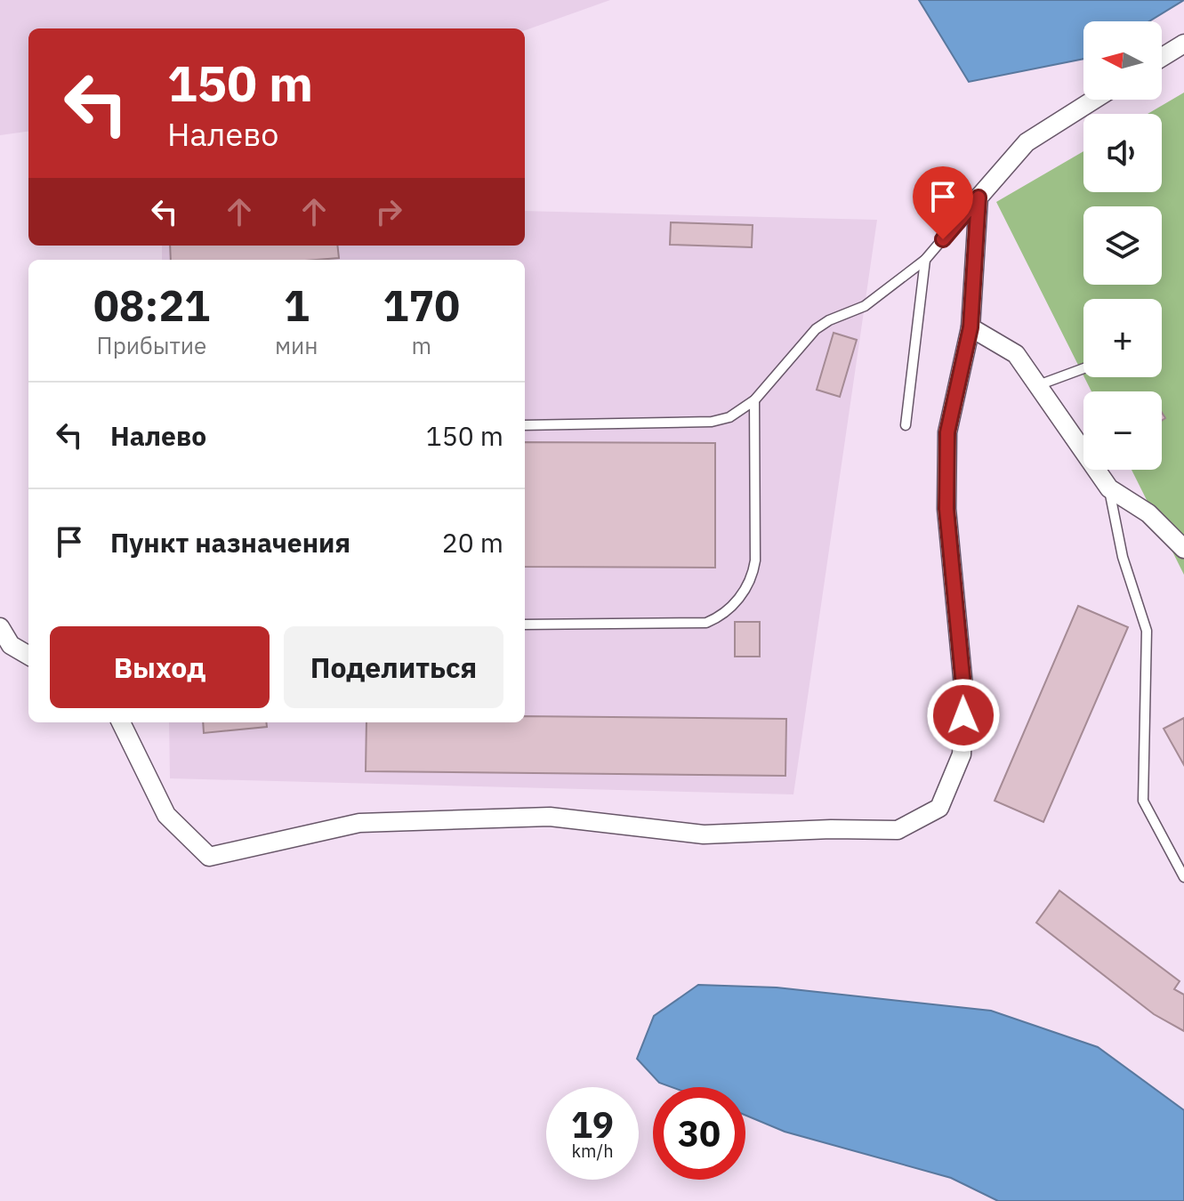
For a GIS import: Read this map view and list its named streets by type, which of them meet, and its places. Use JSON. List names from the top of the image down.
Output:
{
  "north": "left",
  "page": {
    "map_buttons": ["+", "−"],
    "turn": ["150 m", "Налево"],
    "eta": [
      "08:21",
      "Прибытие",
      "1",
      "мин",
      "170",
      "m"
    ],
    "list": [
      {
        "name": "Налево",
        "value": "150 m"
      },
      {
        "name": "Пункт назначения",
        "value": "20 m"
      }
    ],
    "buttons": ["Выход", "Поделиться"],
    "speed": "19 km/h",
    "limit": "30"
  }
}
